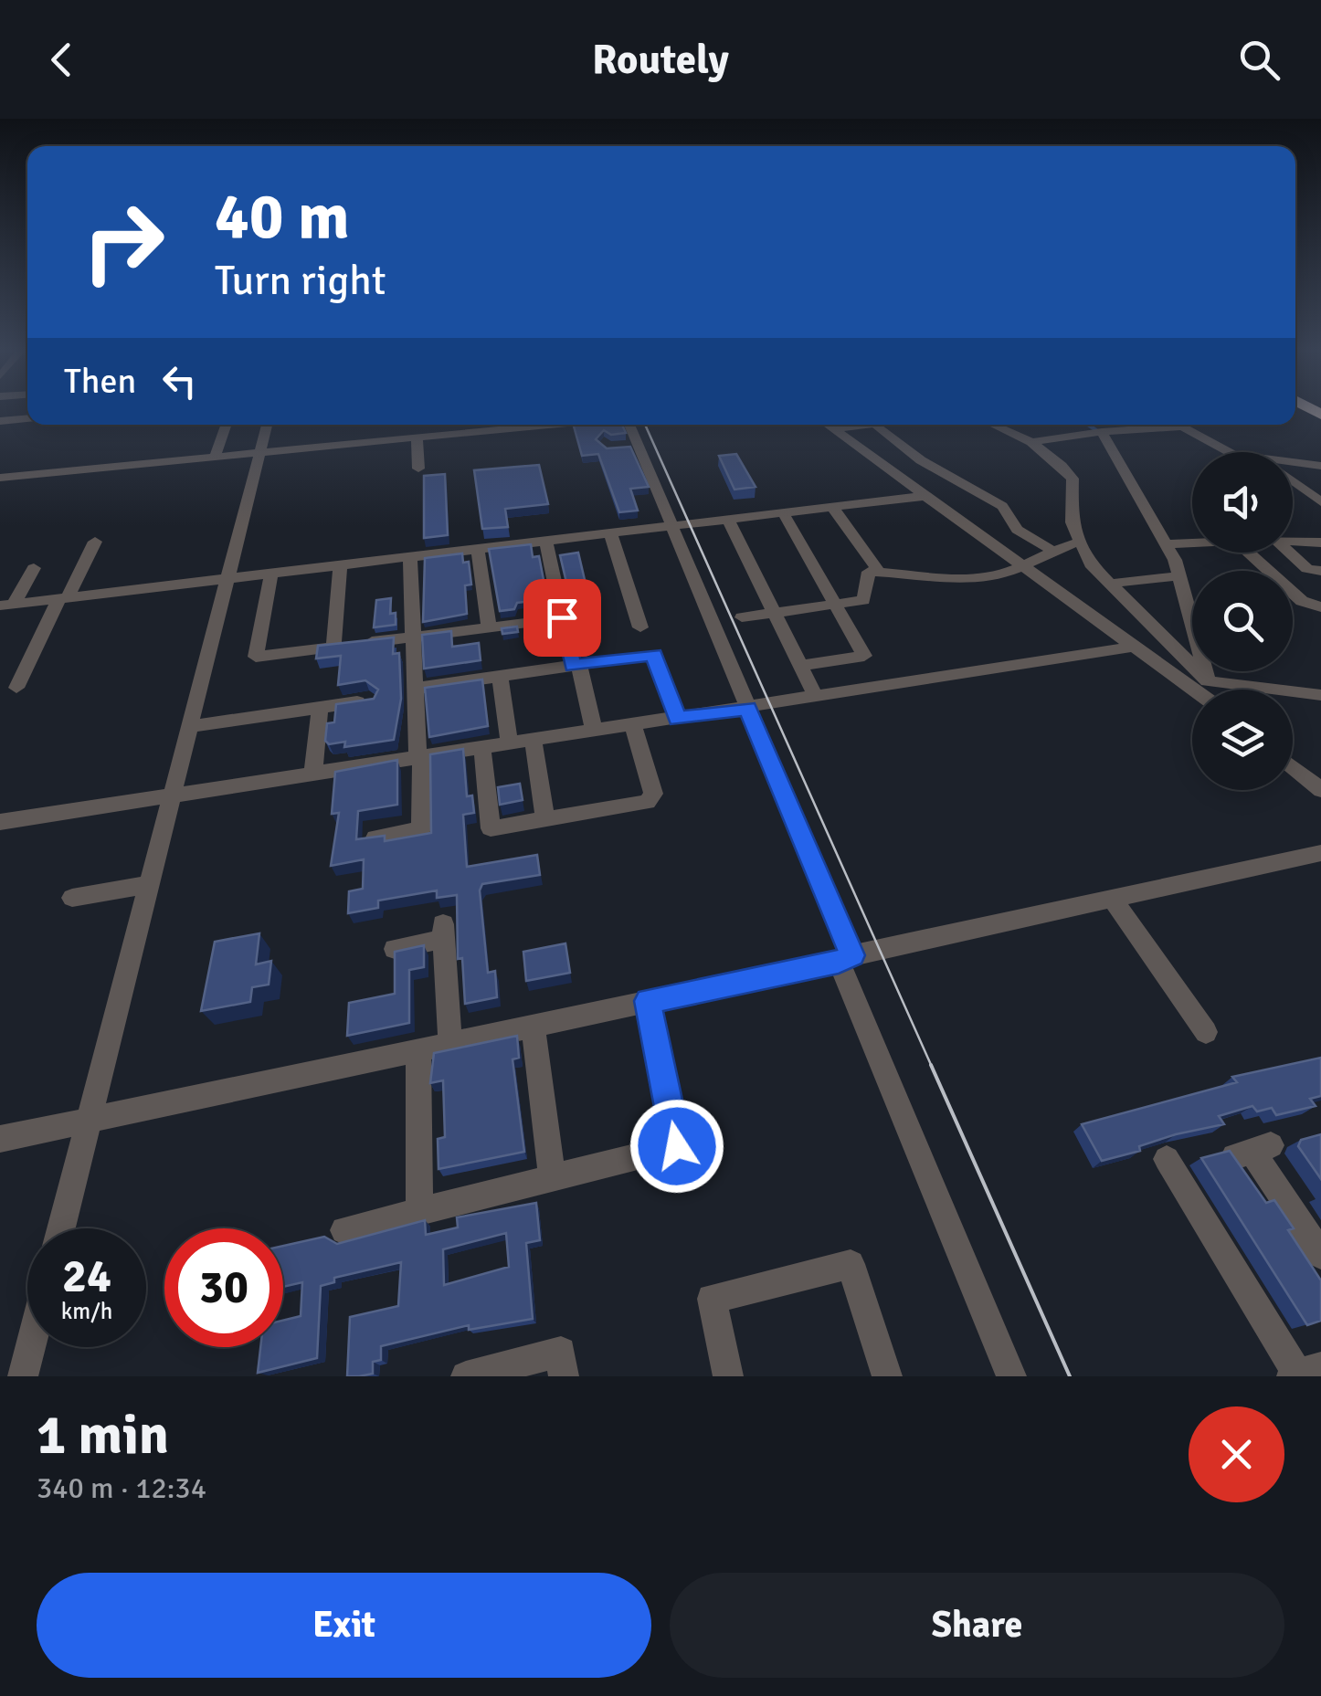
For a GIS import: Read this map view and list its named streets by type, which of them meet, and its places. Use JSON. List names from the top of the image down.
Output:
{
  "page": {
    "header": "Routely",
    "turn": ["40 m", "Turn right"],
    "then": "Then",
    "speed": "24 km/h",
    "limit": "30",
    "heading": ["1 min", "340 m · 12:34"],
    "buttons": ["Exit", "Share"]
  }
}
